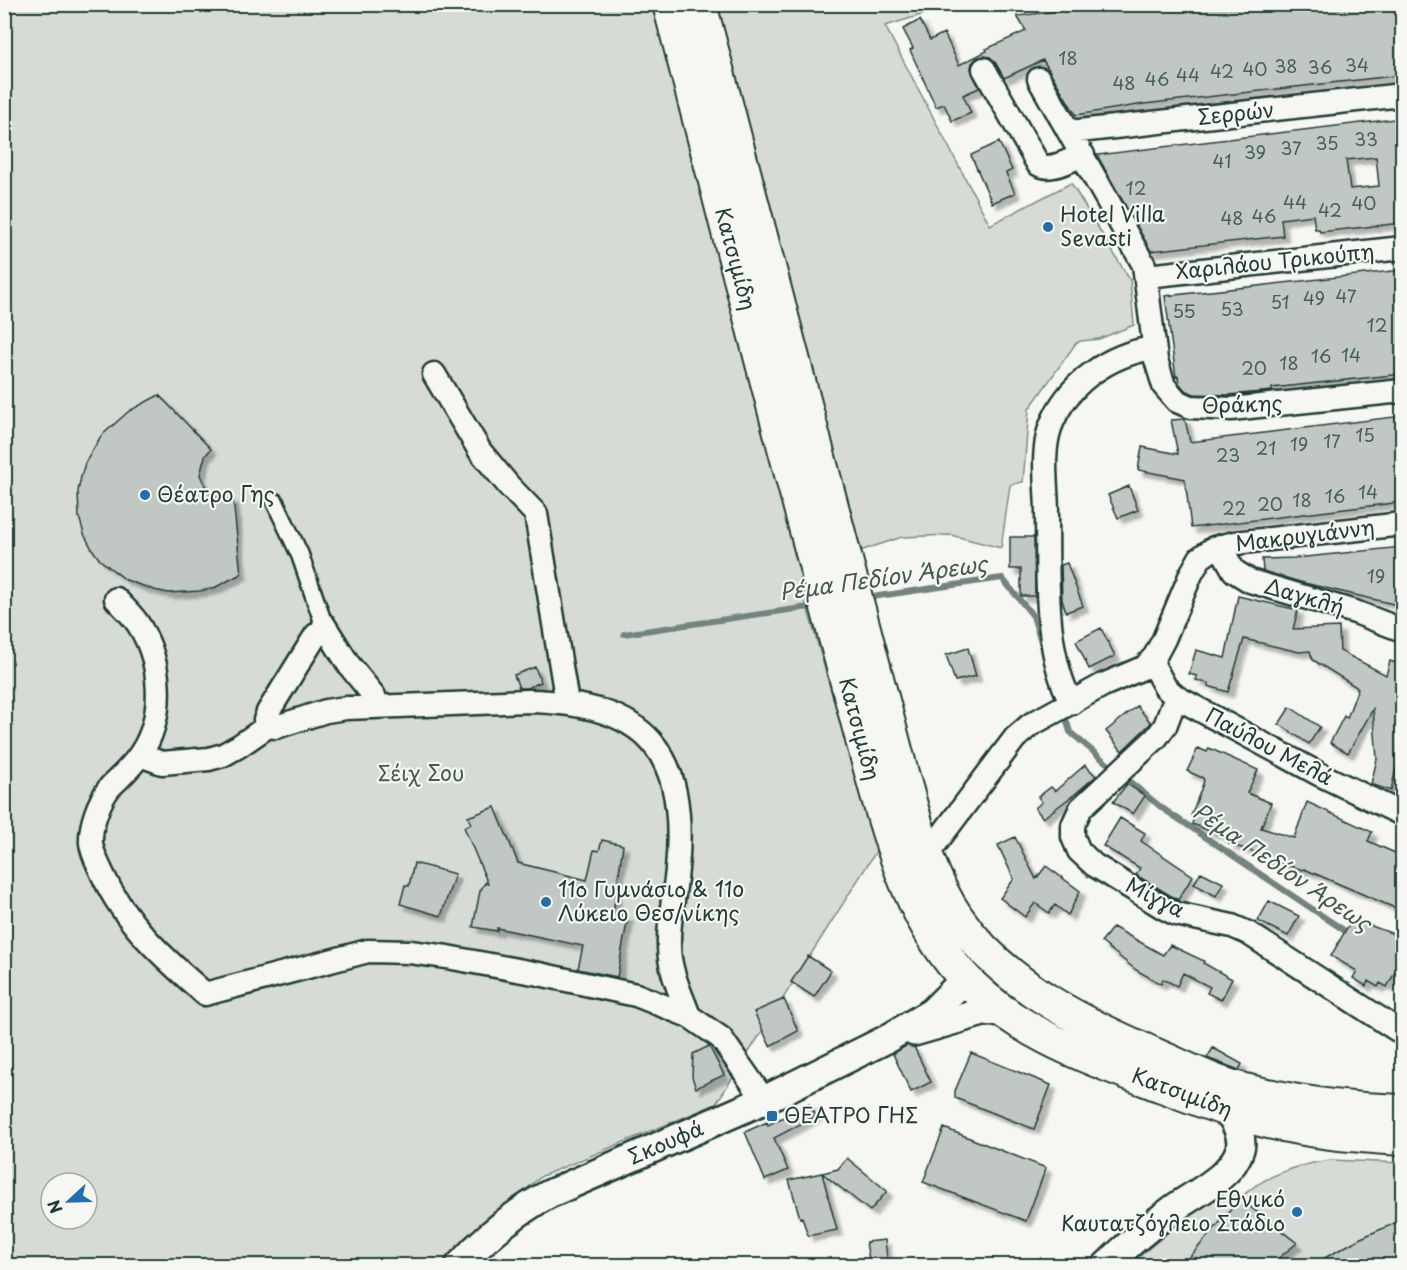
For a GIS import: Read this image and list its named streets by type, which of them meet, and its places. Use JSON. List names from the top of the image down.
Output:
{
  "streets": {
    "main road": ["Κατσιμίδη"],
    "street": [
      "Σερρών",
      "Χαριλάου Τρικούπη",
      "Θράκης",
      "Μακρυγιάννη",
      "Δαγκλή",
      "Παύλου Μελά",
      "Μίγγα",
      "Σκουφά"
    ]
  },
  "crossings": [
    ["Σερρών", "Θράκης"],
    ["Κατσιμίδη", "Σκουφά"],
    ["Χαριλάου Τρικούπη", "Θράκης"],
    ["Μακρυγιάννη", "Δαγκλή"],
    ["Παύλου Μελά", "Μίγγα"]
  ],
  "water": ["Ρέμα Πεδίον Άρεως"],
  "parks": ["Σέιχ Σου"],
  "places": {
    "other": [
      "Hotel Villa Sevasti",
      "Θέατρο Γης",
      "11ο Γυμνάσιο & 11ο Λύκειο Θεσ/νίκης",
      "Εθνικό Καυτατζόγλειο Στάδιο"
    ],
    "transit": ["ΘΕΑΤΡΟ ΓΗΣ"]
  },
  "house_numbers": [
    "18",
    "34",
    "38",
    "36",
    "40",
    "42",
    "44",
    "46",
    "48",
    "33",
    "35",
    "37",
    "39",
    "41",
    "12",
    "44",
    "40",
    "42",
    "46",
    "48",
    "47",
    "49",
    "51",
    "53",
    "55",
    "12",
    "14",
    "16",
    "18",
    "20",
    "15",
    "17",
    "19",
    "21",
    "23",
    "14",
    "16",
    "18",
    "20",
    "22",
    "19"
  ],
  "north": "left"
}
